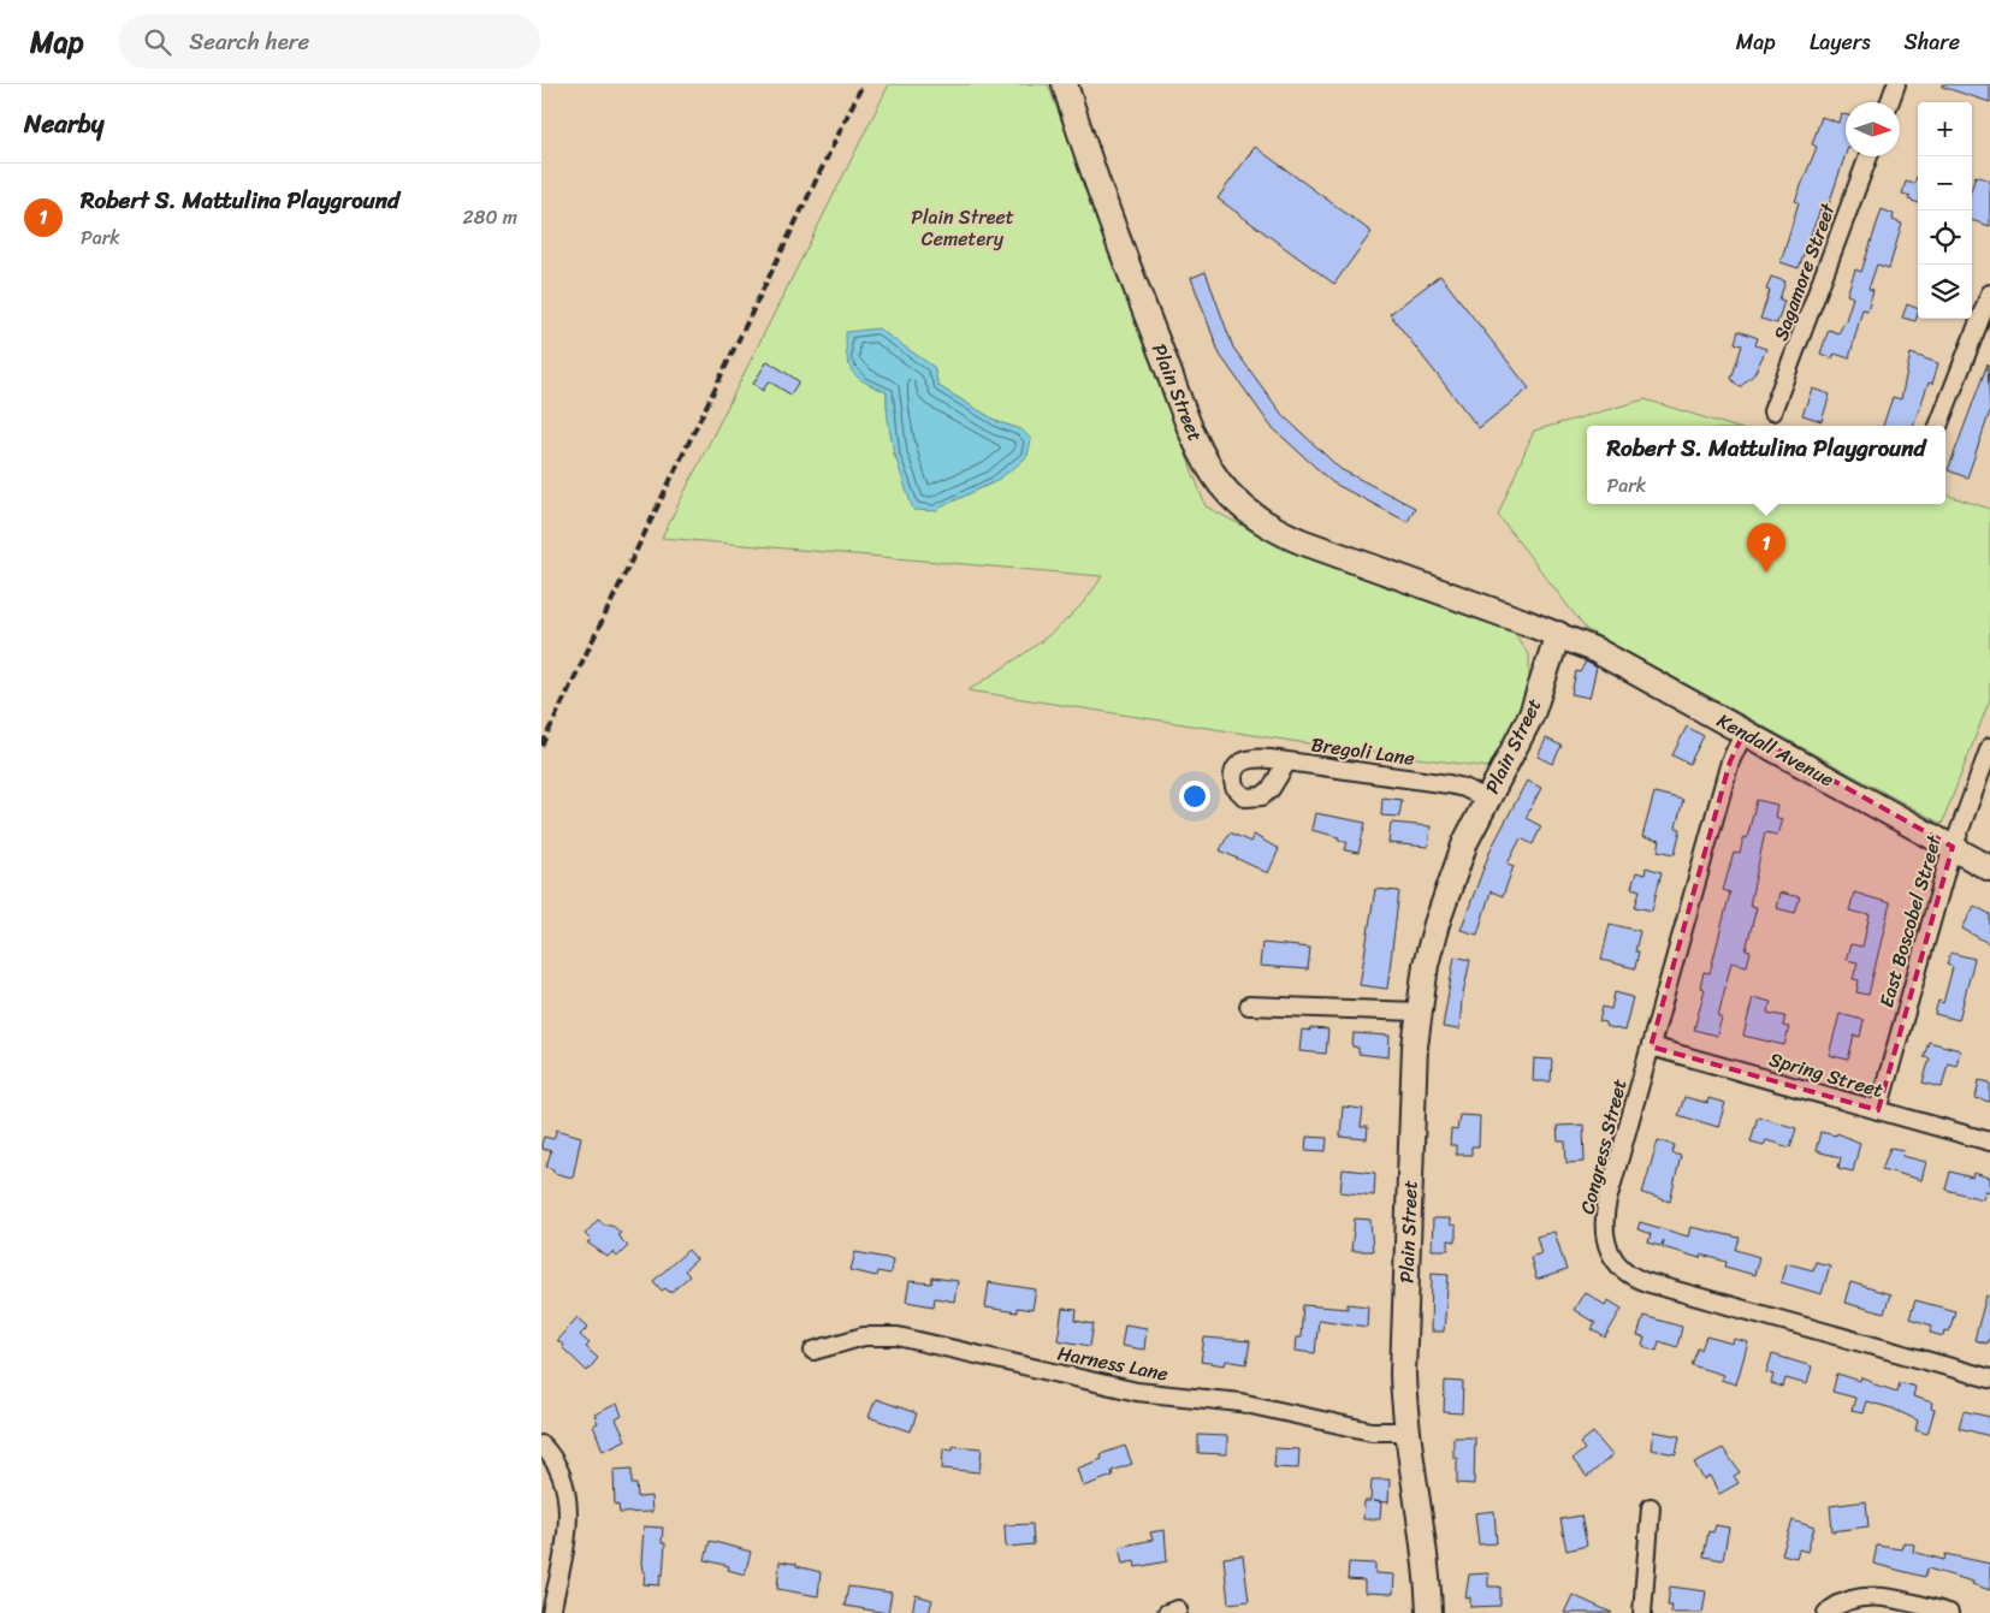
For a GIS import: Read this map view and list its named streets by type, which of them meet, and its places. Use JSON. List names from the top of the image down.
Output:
{
  "streets": {
    "street": [
      "Sagamore Street",
      "Plain Street",
      "Kendall Avenue",
      "Bregoli Lane",
      "East Boscobel Street",
      "Spring Street",
      "Congress Street",
      "Harness Lane"
    ]
  },
  "crossings": [
    ["Plain Street", "Kendall Avenue"],
    ["Plain Street", "Bregoli Lane"],
    ["Plain Street", "Harness Lane"],
    ["Kendall Avenue", "East Boscobel Street"],
    ["Kendall Avenue", "Congress Street"],
    ["East Boscobel Street", "Spring Street"],
    ["Spring Street", "Congress Street"]
  ],
  "parks": ["Plain Street Cemetery"],
  "north": "right",
  "page": {
    "header": "Map",
    "search": "Search here",
    "nav": ["Map", "Layers", "Share"],
    "heading": "Nearby",
    "map_buttons": ["+", "−"],
    "list": [
      {
        "mark": "1",
        "name": "Robert S. Mattulina Playground",
        "note": "Park",
        "value": "280 m"
      }
    ],
    "popup": ["Robert S. Mattulina Playground", "Park"],
    "pins": "1"
  }
}
